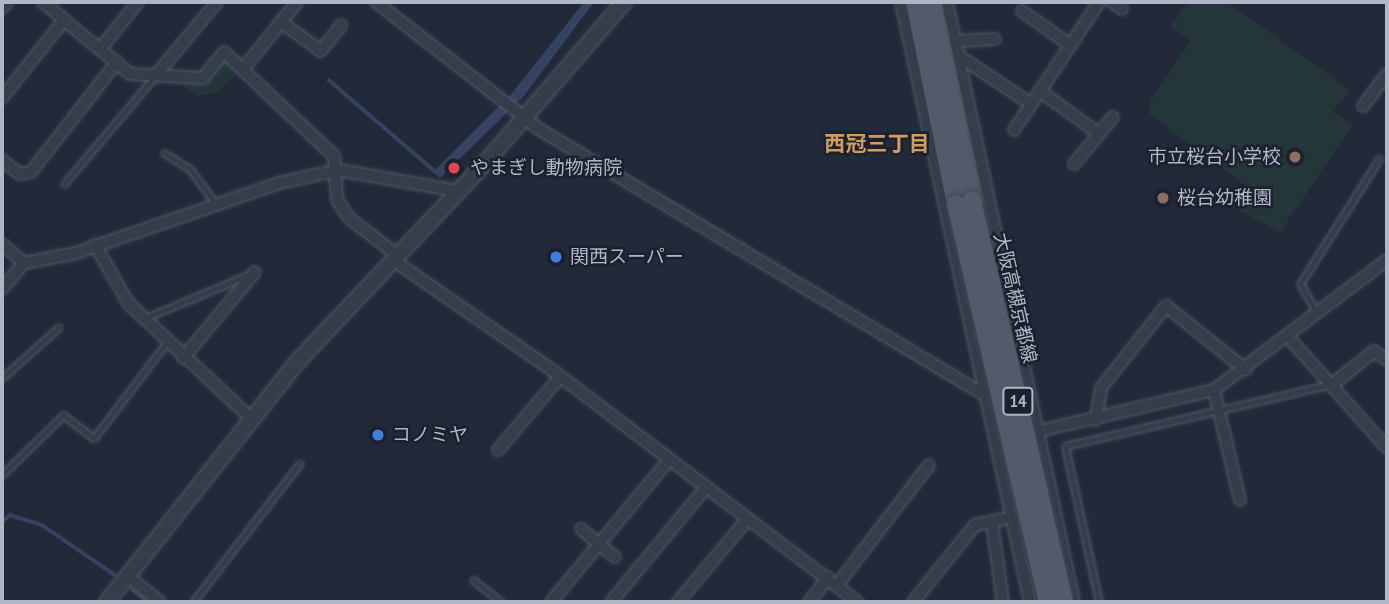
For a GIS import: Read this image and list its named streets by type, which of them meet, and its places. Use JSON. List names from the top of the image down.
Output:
{
  "streets": {
    "main road": ["大阪高槻京都線", "14"]
  },
  "districts": ["西冠三丁目"],
  "places": [
    "市立桜台小学校",
    "やまぎし動物病院",
    "桜台幼稚園",
    "関西スーパー",
    "コノミヤ"
  ]
}
